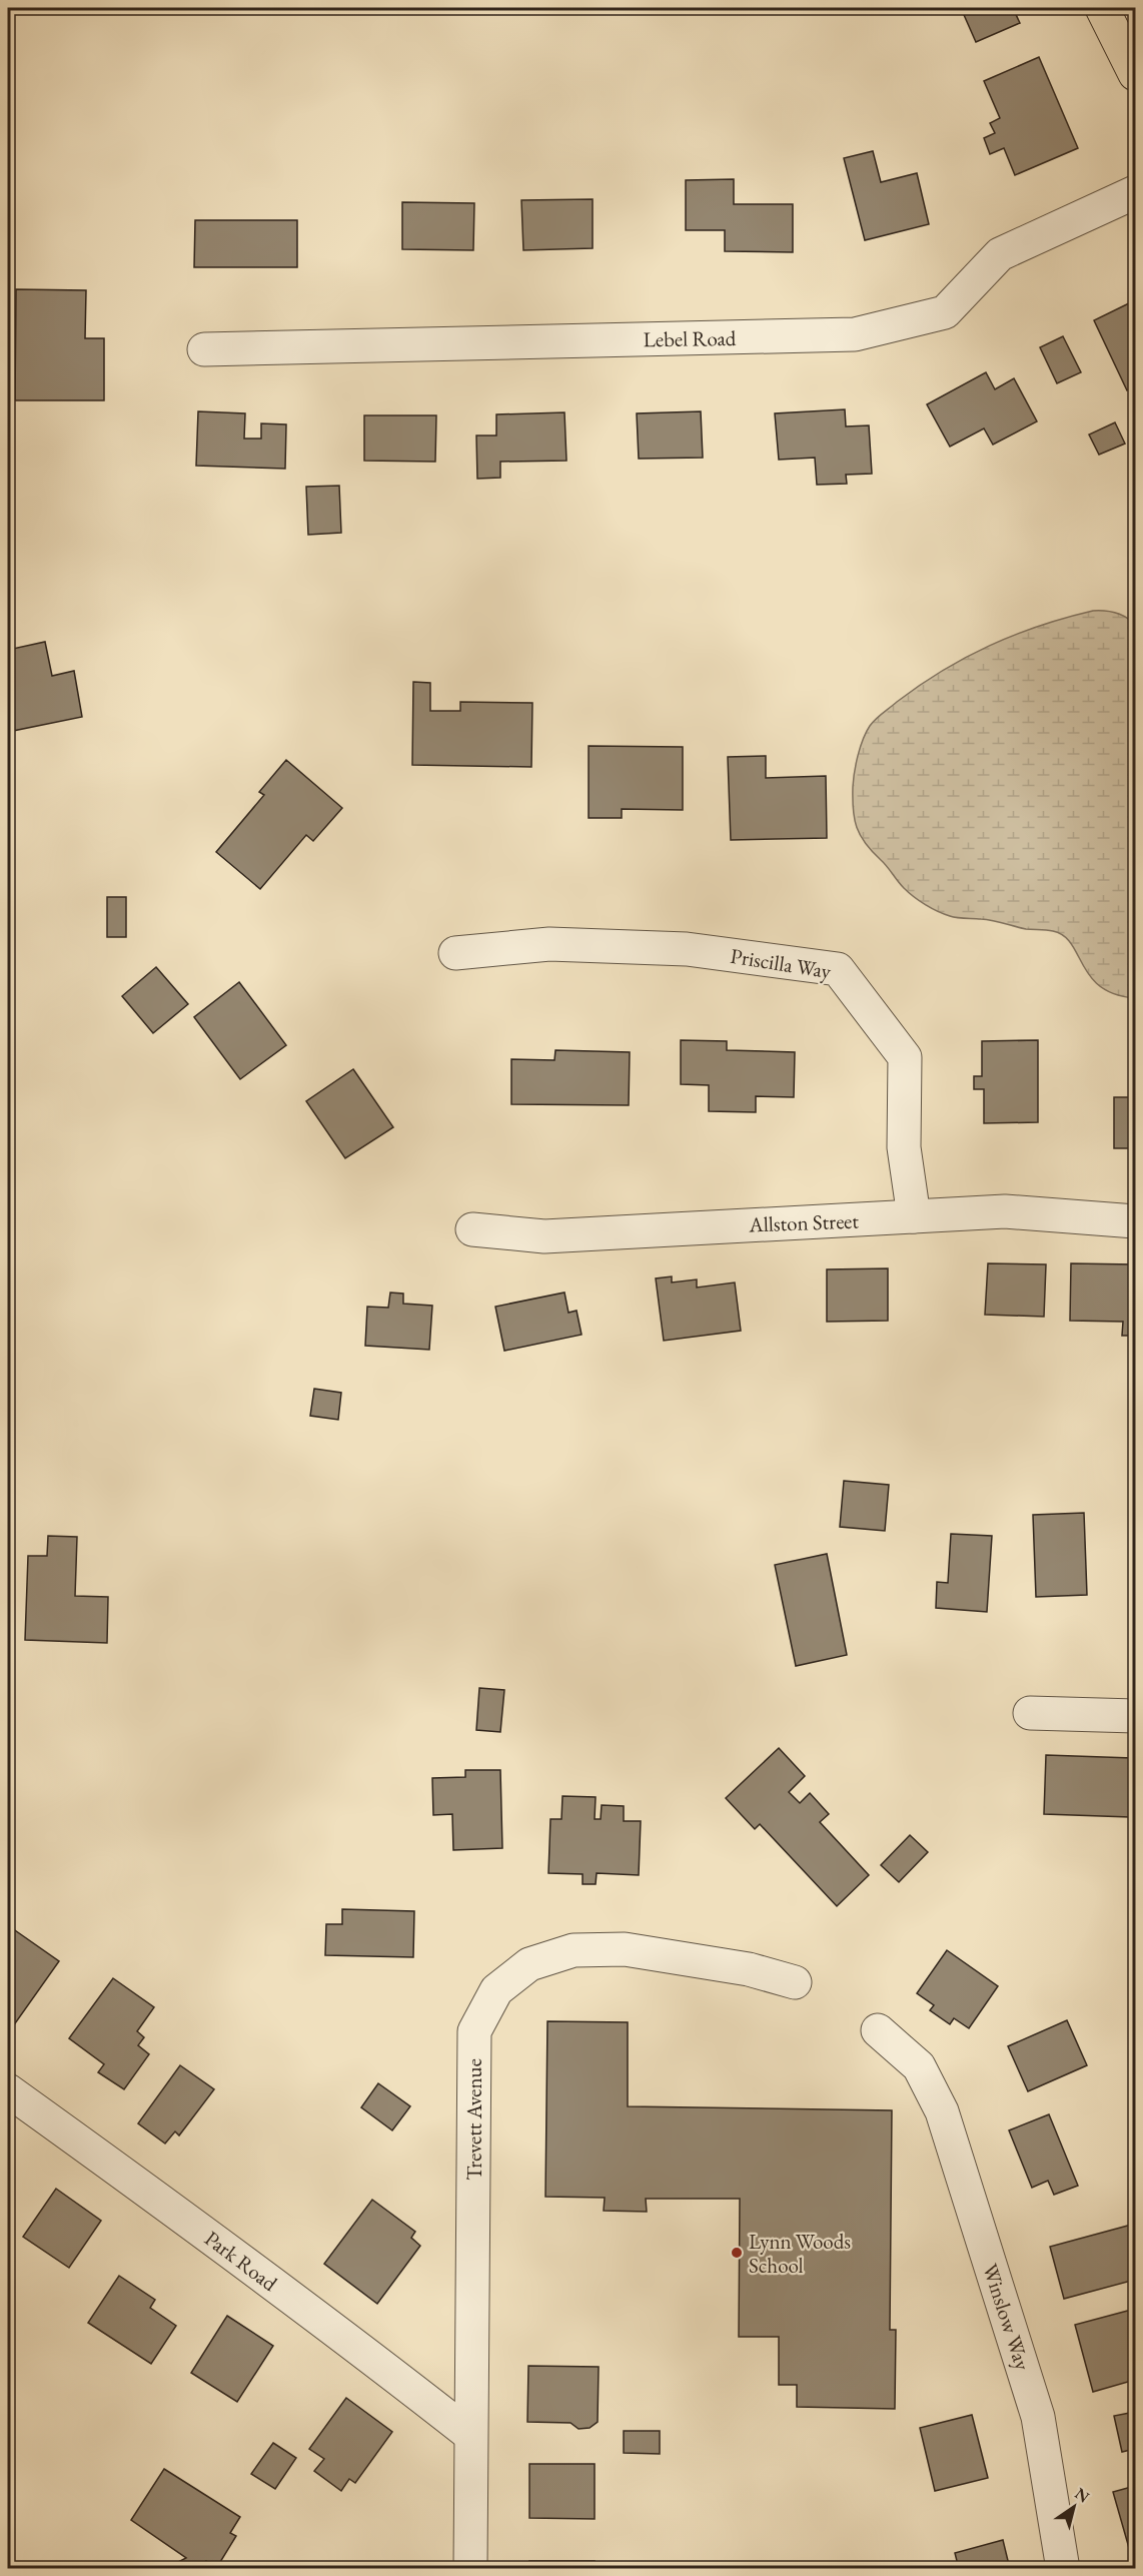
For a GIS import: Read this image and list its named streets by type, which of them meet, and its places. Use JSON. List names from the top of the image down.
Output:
{
  "streets": {
    "street": [
      "Lebel Road",
      "Priscilla Way",
      "Allston Street",
      "Trevett Avenue",
      "Park Road",
      "Winslow Way"
    ]
  },
  "crossings": [
    ["Priscilla Way", "Allston Street"],
    ["Trevett Avenue", "Park Road"]
  ],
  "places": ["Lynn Woods School"],
  "north": "top right"
}
